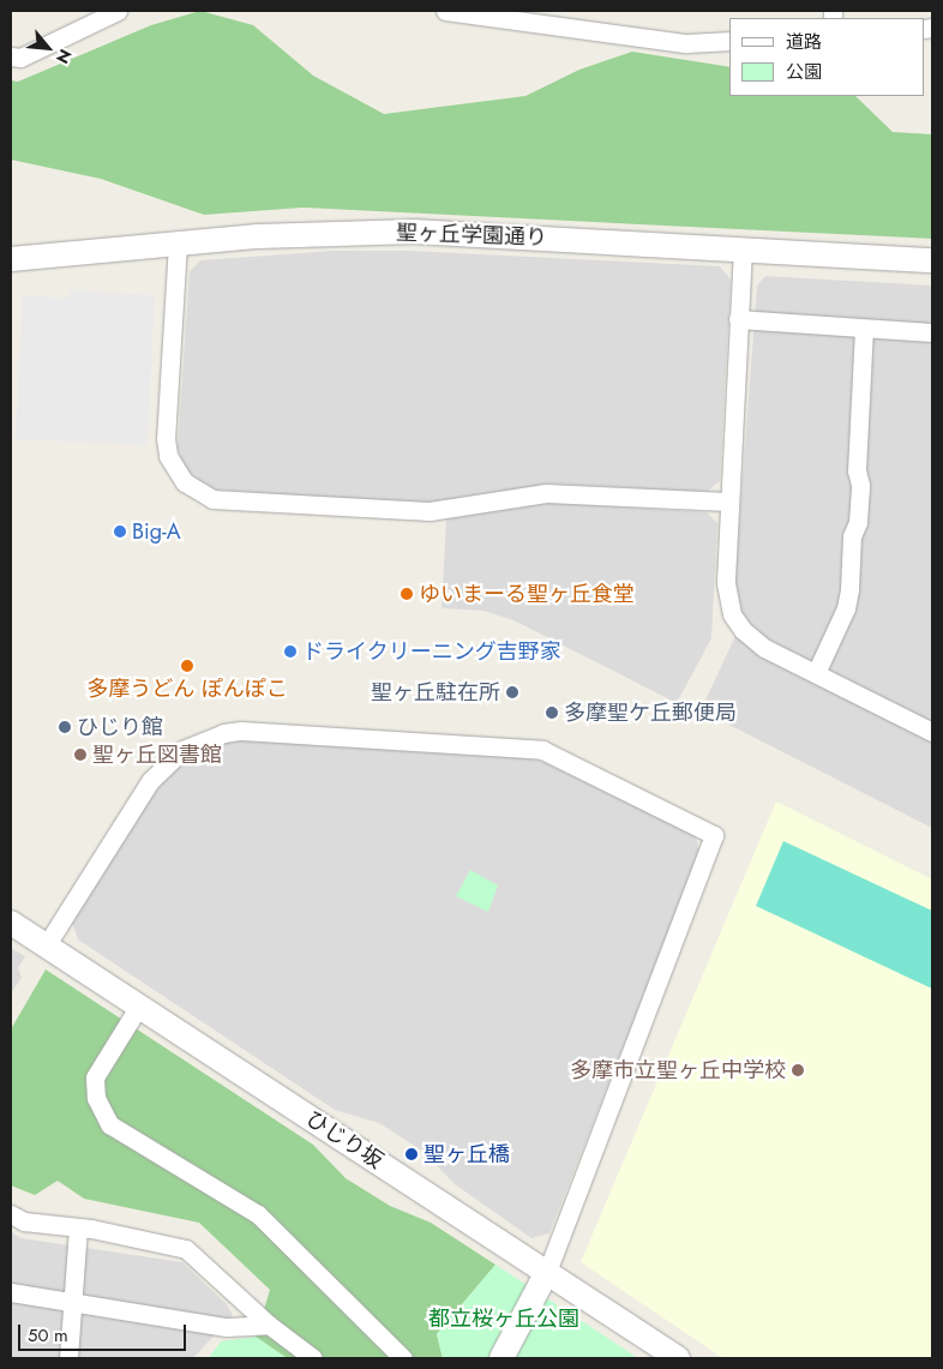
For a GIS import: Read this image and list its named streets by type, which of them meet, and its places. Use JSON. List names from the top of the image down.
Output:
{
  "streets": {
    "street": ["聖ヶ丘学園通り", "ひじり坂"]
  },
  "parks": ["都立桜ヶ丘公園"],
  "places": [
    "Big-A",
    "ゆいまーる聖ヶ丘食堂",
    "ドライクリーニング吉野家",
    "多摩うどん ぽんぽこ",
    "聖ヶ丘駐在所",
    "多摩聖ケ丘郵便局",
    "ひじり館",
    "聖ヶ丘図書館",
    "多摩市立聖ヶ丘中学校",
    "聖ヶ丘橋"
  ],
  "legend": ["道路", "公園"],
  "scale_bar": "50 m",
  "north": "bottom right"
}
